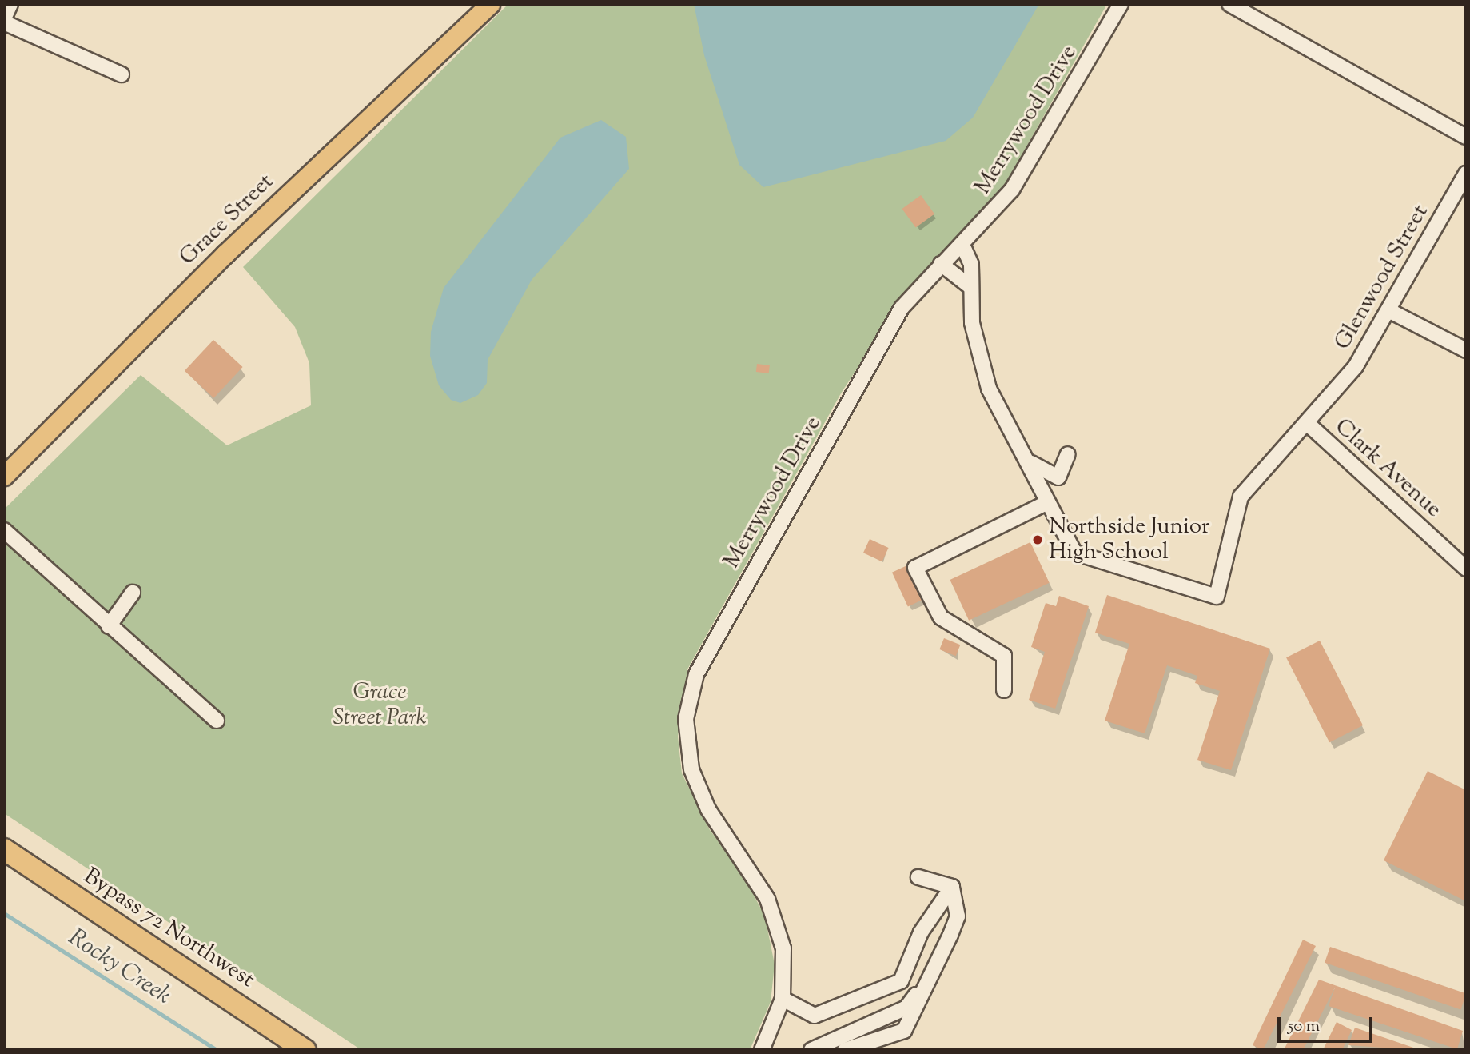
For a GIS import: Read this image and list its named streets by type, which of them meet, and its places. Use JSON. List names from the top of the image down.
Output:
{
  "streets": {
    "highway": ["Bypass 72 Northwest"],
    "main road": ["Grace Street"],
    "street": ["Merrywood Drive", "Glenwood Street", "Clark Avenue"]
  },
  "crossings": [
    ["Glenwood Street", "Clark Avenue"]
  ],
  "water": ["Rocky Creek"],
  "parks": ["Grace Street Park"],
  "places": ["Northside Junior High School"],
  "scale_bar": "50 m"
}
